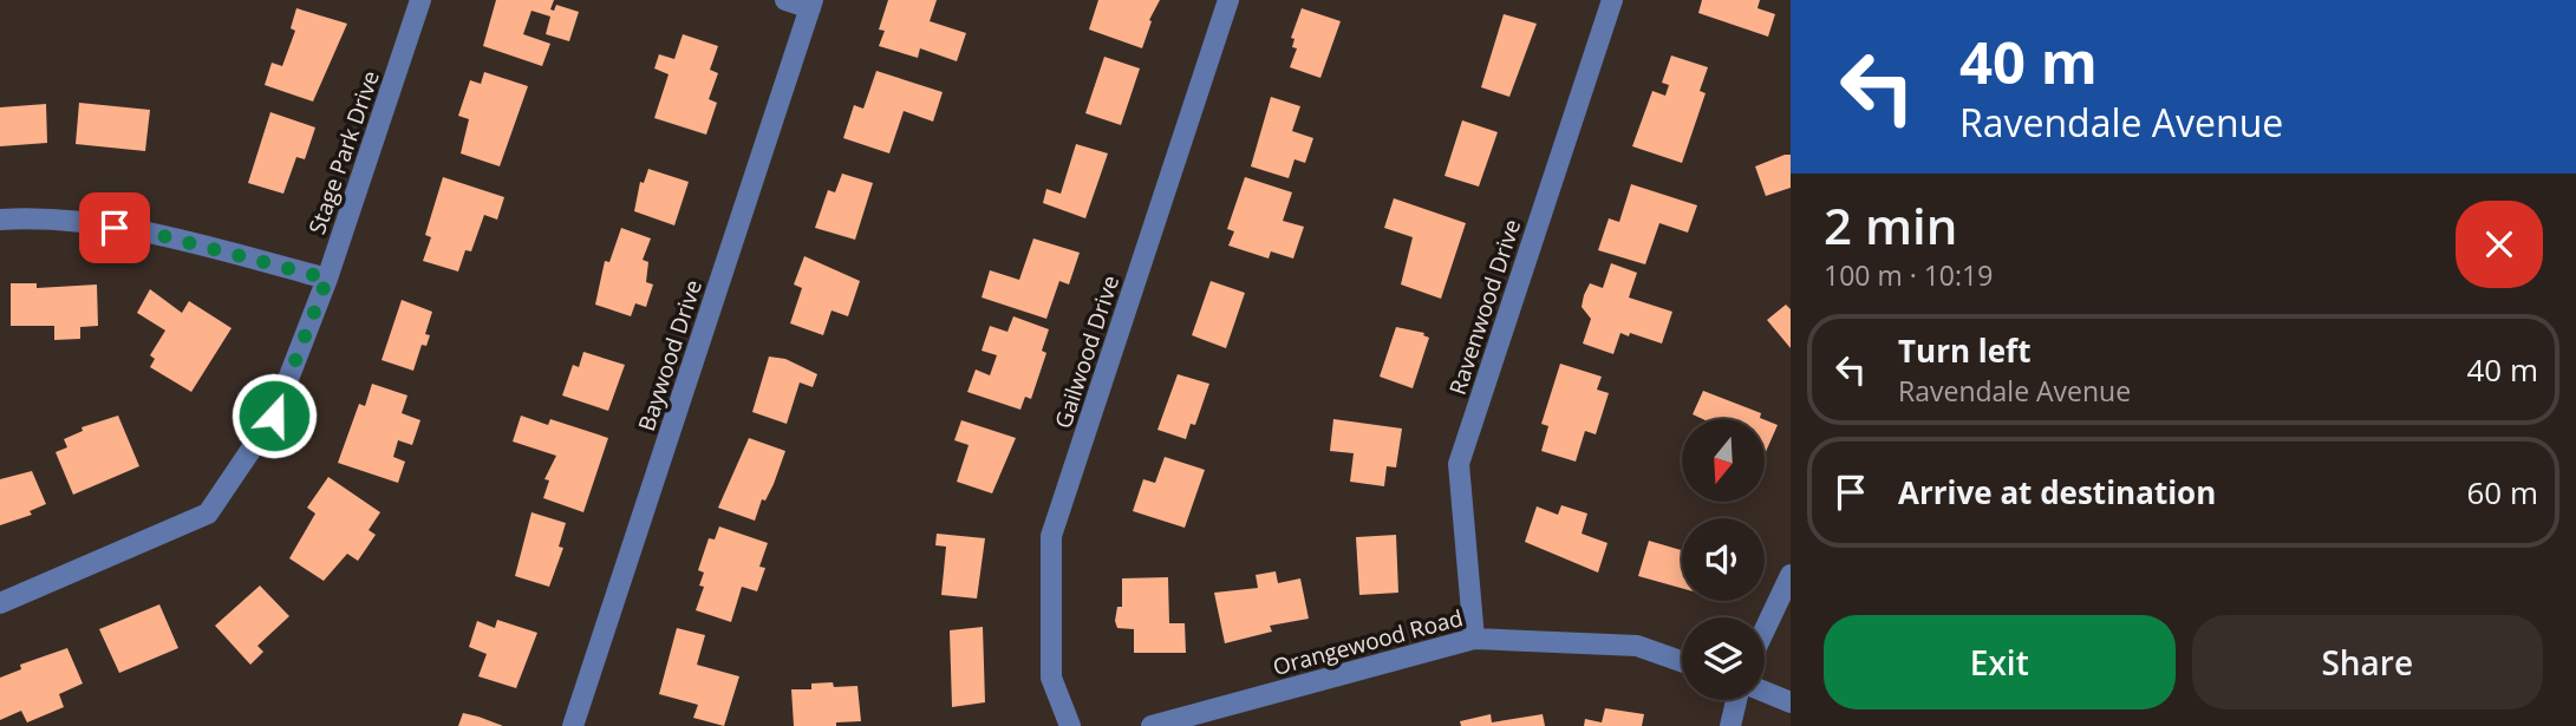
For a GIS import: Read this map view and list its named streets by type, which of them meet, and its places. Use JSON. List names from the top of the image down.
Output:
{
  "streets": {
    "street": [
      "Stage Park Drive",
      "Ravenwood Drive",
      "Gailwood Drive",
      "Baywood Drive",
      "Orangewood Road"
    ]
  },
  "crossings": [
    ["Ravenwood Drive", "Orangewood Road"]
  ],
  "north": "bottom",
  "page": {
    "turn": ["40 m", "Ravendale Avenue"],
    "heading": ["2 min", "100 m · 10:19"],
    "list": [
      {
        "name": "Turn left",
        "note": "Ravendale Avenue",
        "value": "40 m"
      },
      {
        "name": "Arrive at destination",
        "value": "60 m"
      }
    ],
    "buttons": ["Exit", "Share"]
  }
}
